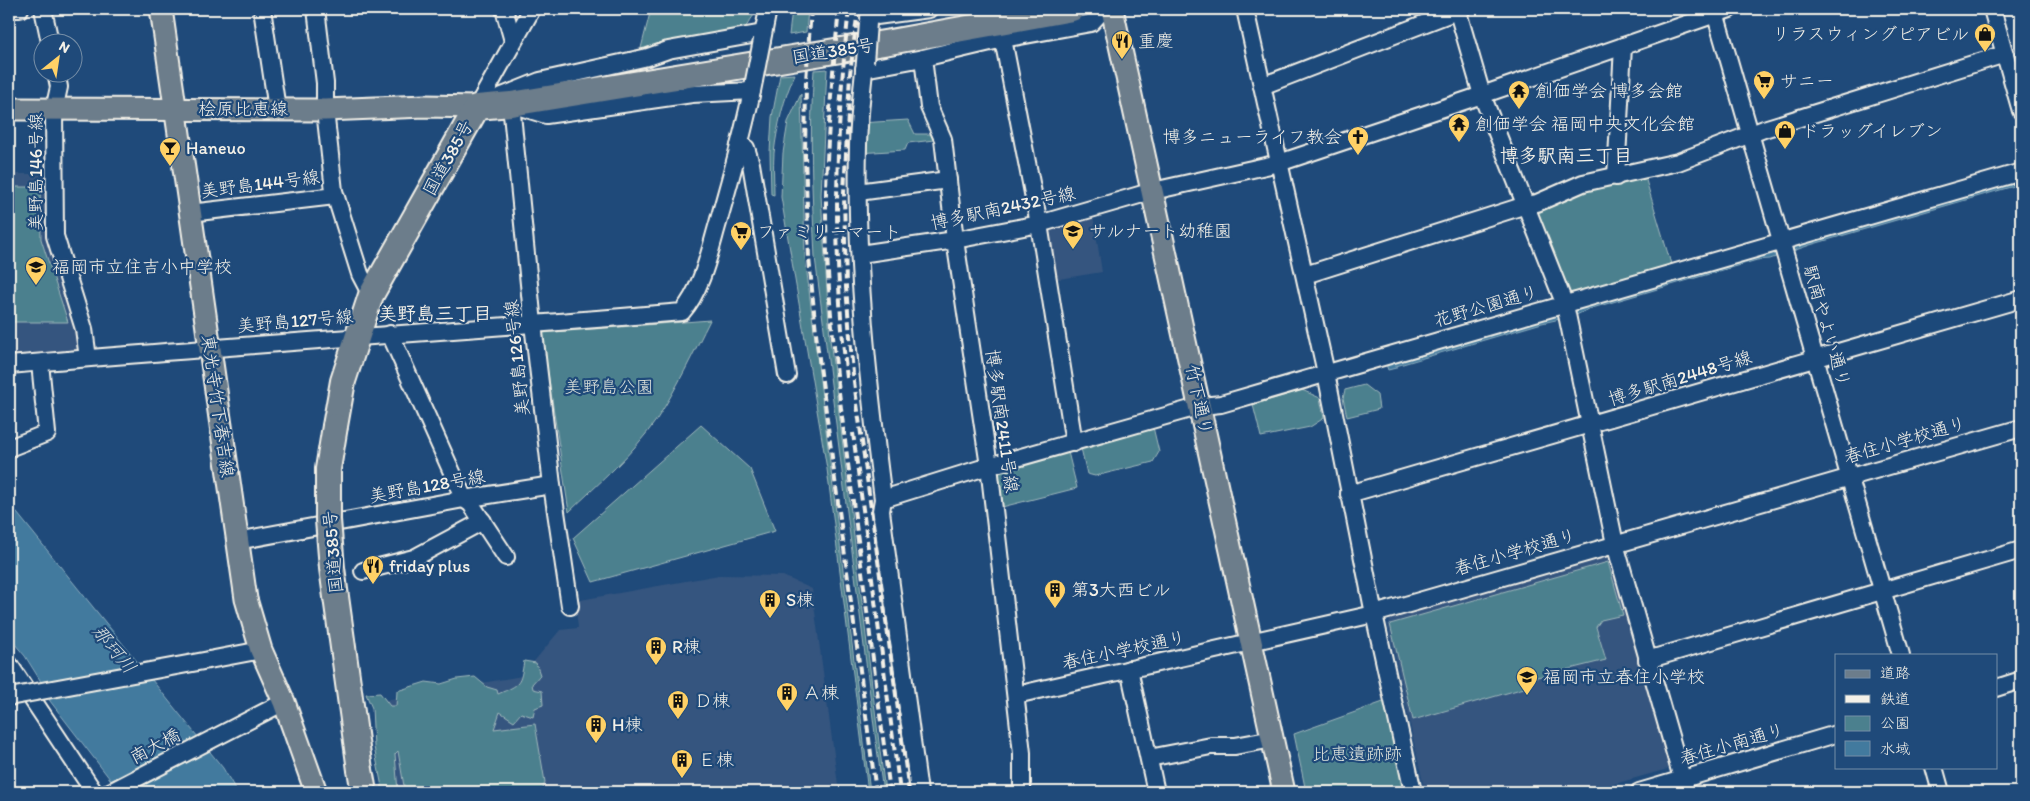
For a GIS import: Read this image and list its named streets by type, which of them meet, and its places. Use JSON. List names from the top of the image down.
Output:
{
  "streets": {
    "highway": ["国道385号"],
    "main road": ["桧原比恵線", "竹下通り", "東光寺竹下春吉線"],
    "street": [
      "美野島146号線",
      "美野島144号線",
      "博多駅南2432号線",
      "花野公園通り",
      "美野島127号線",
      "駅南やよい通り",
      "美野島126号線",
      "博多駅南2448号線",
      "博多駅南2411号線",
      "春住小学校通り",
      "美野島128号線",
      "春住小南通り",
      "南大橋"
    ]
  },
  "crossings": [
    ["国道385号", "桧原比恵線"],
    ["国道385号", "美野島127号線"],
    ["国道385号", "美野島126号線"],
    ["桧原比恵線", "美野島146号線"],
    ["桧原比恵線", "東光寺竹下春吉線"],
    ["美野島146号線", "美野島127号線"],
    ["美野島144号線", "東光寺竹下春吉線"],
    ["博多駅南2432号線", "駅南やよい通り"],
    ["博多駅南2432号線", "竹下通り"],
    ["博多駅南2432号線", "博多駅南2411号線"],
    ["花野公園通り", "駅南やよい通り"],
    ["花野公園通り", "竹下通り"],
    ["花野公園通り", "博多駅南2411号線"],
    ["美野島127号線", "美野島126号線"],
    ["美野島127号線", "東光寺竹下春吉線"],
    ["駅南やよい通り", "博多駅南2448号線"],
    ["駅南やよい通り", "春住小学校通り"],
    ["美野島126号線", "美野島128号線"],
    ["竹下通り", "春住小学校通り"],
    ["東光寺竹下春吉線", "美野島128号線"],
    ["東光寺竹下春吉線", "南大橋"],
    ["博多駅南2411号線", "春住小学校通り"]
  ],
  "districts": ["博多駅南三丁目", "美野島三丁目"],
  "water": ["那珂川"],
  "parks": ["美野島公園", "比恵遺跡跡"],
  "places": {
    "shop": ["リラスウィングピアビル", "ドラッグイレブン"],
    "restaurant": ["重慶", "friday plus"],
    "supermarket": ["サニー", "ファミリーマート"],
    "temple": ["創価学会 博多会館", "創価学会 福岡中央文化会館"],
    "church": ["博多ニューライフ教会"],
    "bar": ["Haneuo"],
    "school or university": ["サルナート幼稚園", "福岡市立住吉小中学校", "福岡市立春住小学校"],
    "building": [
      "第3大西ビル",
      "S棟",
      "R棟",
      "Ａ棟",
      "Ｄ棟",
      "H棟",
      "Ｅ棟"
    ]
  },
  "legend": [
    "道路",
    "鉄道",
    "公園",
    "水域"
  ],
  "north": "top right"
}
